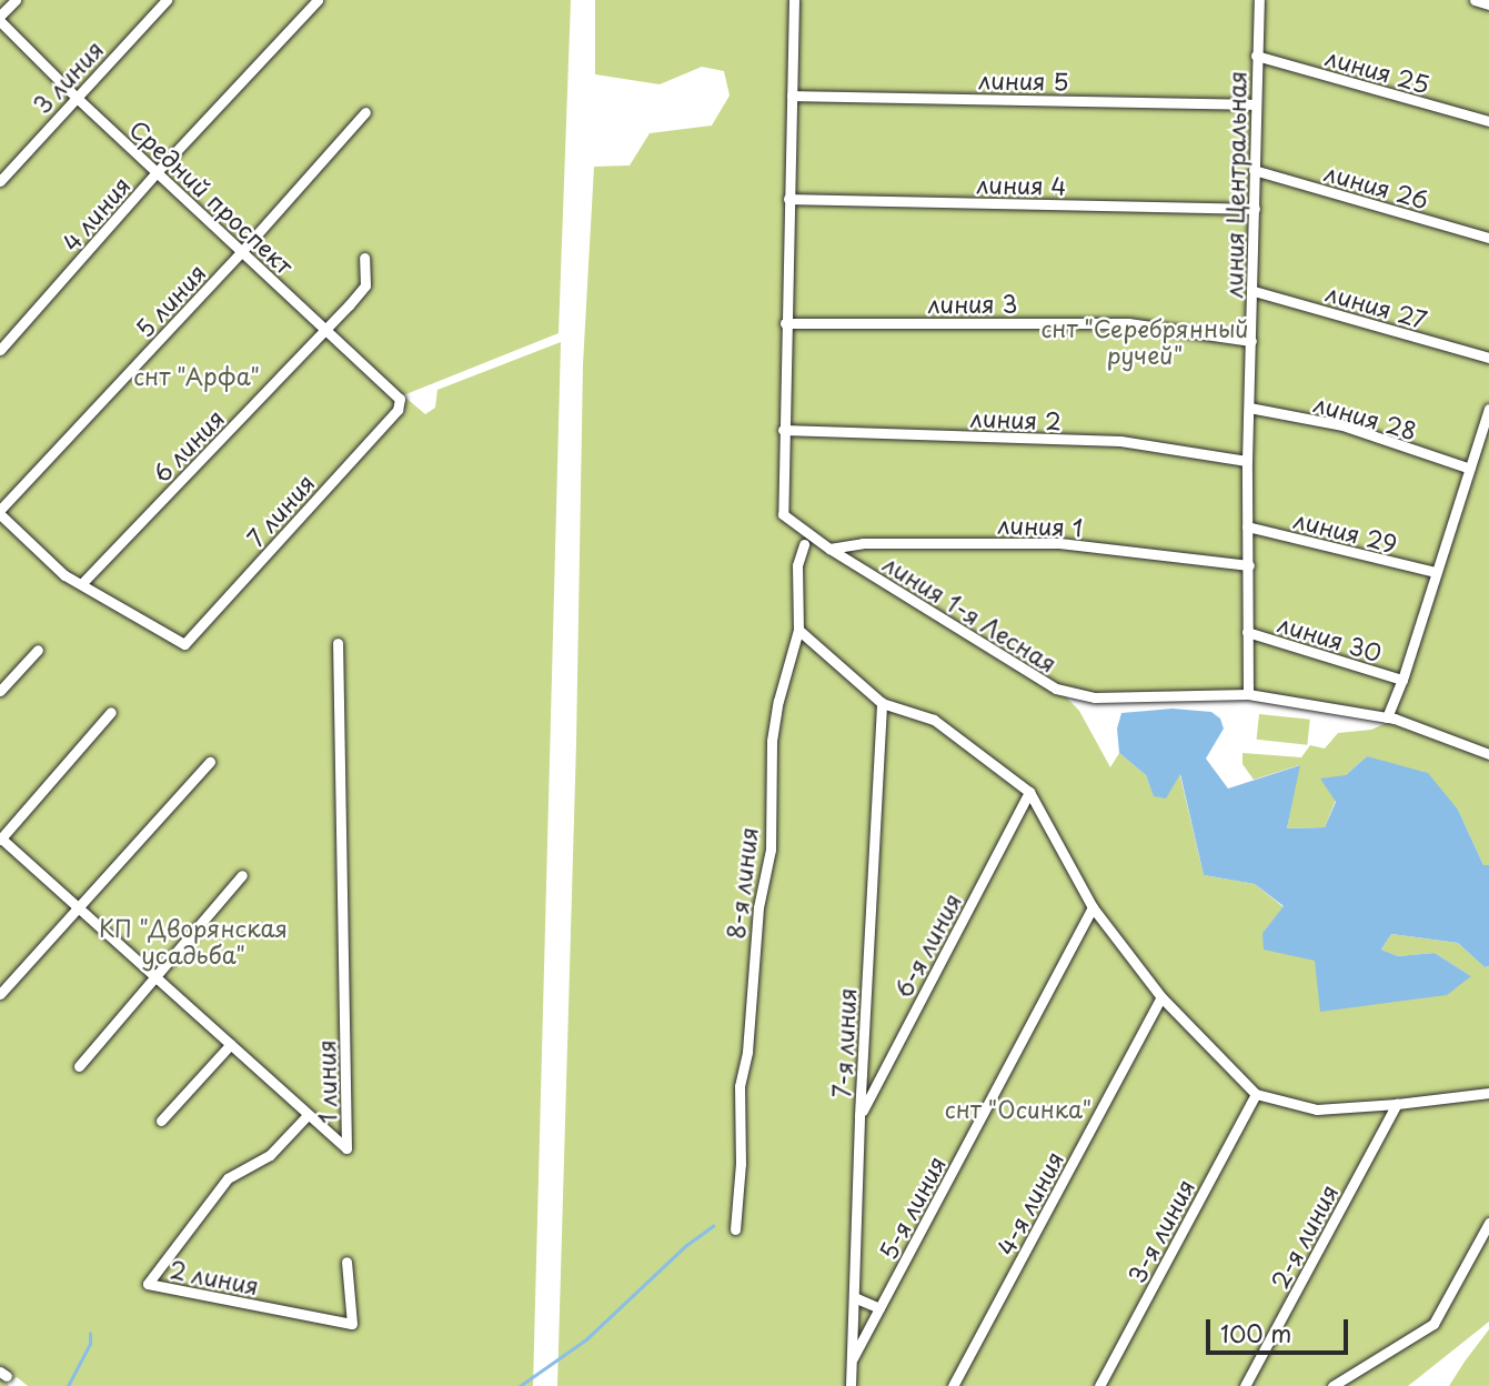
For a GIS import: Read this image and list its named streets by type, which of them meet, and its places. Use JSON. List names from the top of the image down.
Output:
{
  "streets": {
    "street": [
      "линия 25",
      "3 линия",
      "линия 5",
      "линия 4",
      "линия Центральная",
      "линия 26",
      "Средний проспект",
      "4 линия",
      "5 линия",
      "линия 3",
      "линия 27",
      "линия 28",
      "линия 2",
      "6 линия",
      "7 линия",
      "линия 1",
      "линия 29",
      "линия 1-я Лесная",
      "линия 30",
      "8-я линия",
      "6-я линия",
      "7-я линия",
      "1 линия",
      "4-я линия",
      "5-я линия",
      "3-я линия",
      "2-я линия",
      "2 линия"
    ]
  },
  "crossings": [
    ["линия 25", "линия Центральная"],
    ["3 линия", "Средний проспект"],
    ["линия 5", "линия Центральная"],
    ["линия 4", "линия Центральная"],
    ["линия Центральная", "линия 26"],
    ["линия Центральная", "линия 3"],
    ["линия Центральная", "линия 27"],
    ["линия Центральная", "линия 28"],
    ["линия Центральная", "линия 2"],
    ["линия Центральная", "линия 1"],
    ["линия Центральная", "линия 29"],
    ["линия Центральная", "линия 1-я Лесная"],
    ["линия Центральная", "линия 30"],
    ["Средний проспект", "4 линия"],
    ["Средний проспект", "5 линия"],
    ["Средний проспект", "6 линия"],
    ["Средний проспект", "7 линия"],
    ["линия 2", "линия 1-я Лесная"],
    ["6 линия", "7 линия"],
    ["линия 1", "линия 1-я Лесная"],
    ["6-я линия", "7-я линия"],
    ["7-я линия", "5-я линия"],
    ["1 линия", "2 линия"]
  ],
  "parks": [
    "снт \"Серебрянный ручей\"",
    "снт \"Арфа\"",
    "КП \"Дворянская усадьба\"",
    "снт \"Осинка\""
  ],
  "scale_bar": "100 m"
}
